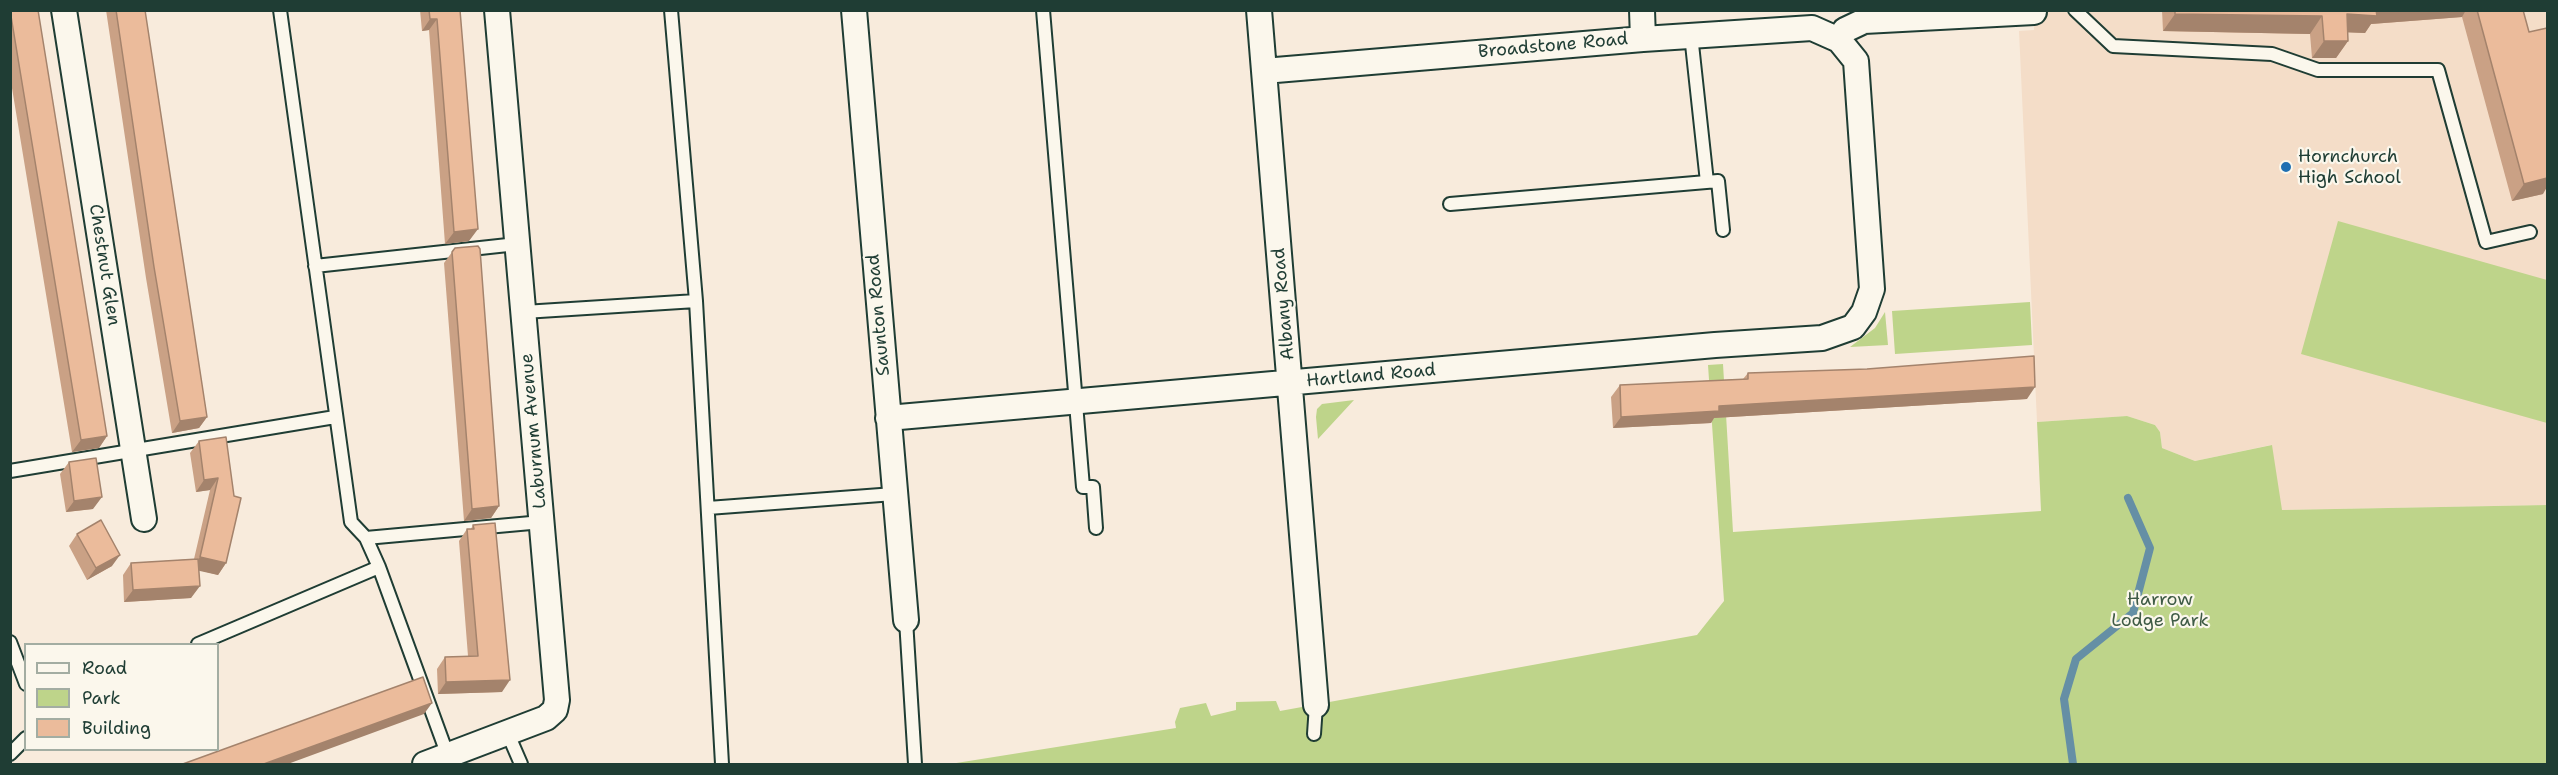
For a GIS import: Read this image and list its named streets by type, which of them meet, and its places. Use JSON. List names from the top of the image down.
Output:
{
  "streets": {
    "street": [
      "Broadstone Road",
      "Chestnut Glen",
      "Albany Road",
      "Saunton Road",
      "Hartland Road",
      "Laburnum Avenue"
    ]
  },
  "crossings": [
    ["Broadstone Road", "Albany Road"],
    ["Broadstone Road", "Hartland Road"],
    ["Albany Road", "Hartland Road"],
    ["Saunton Road", "Hartland Road"]
  ],
  "parks": ["Harrow Lodge Park"],
  "places": ["Hornchurch High School"],
  "legend": ["Road", "Park", "Building"]
}
